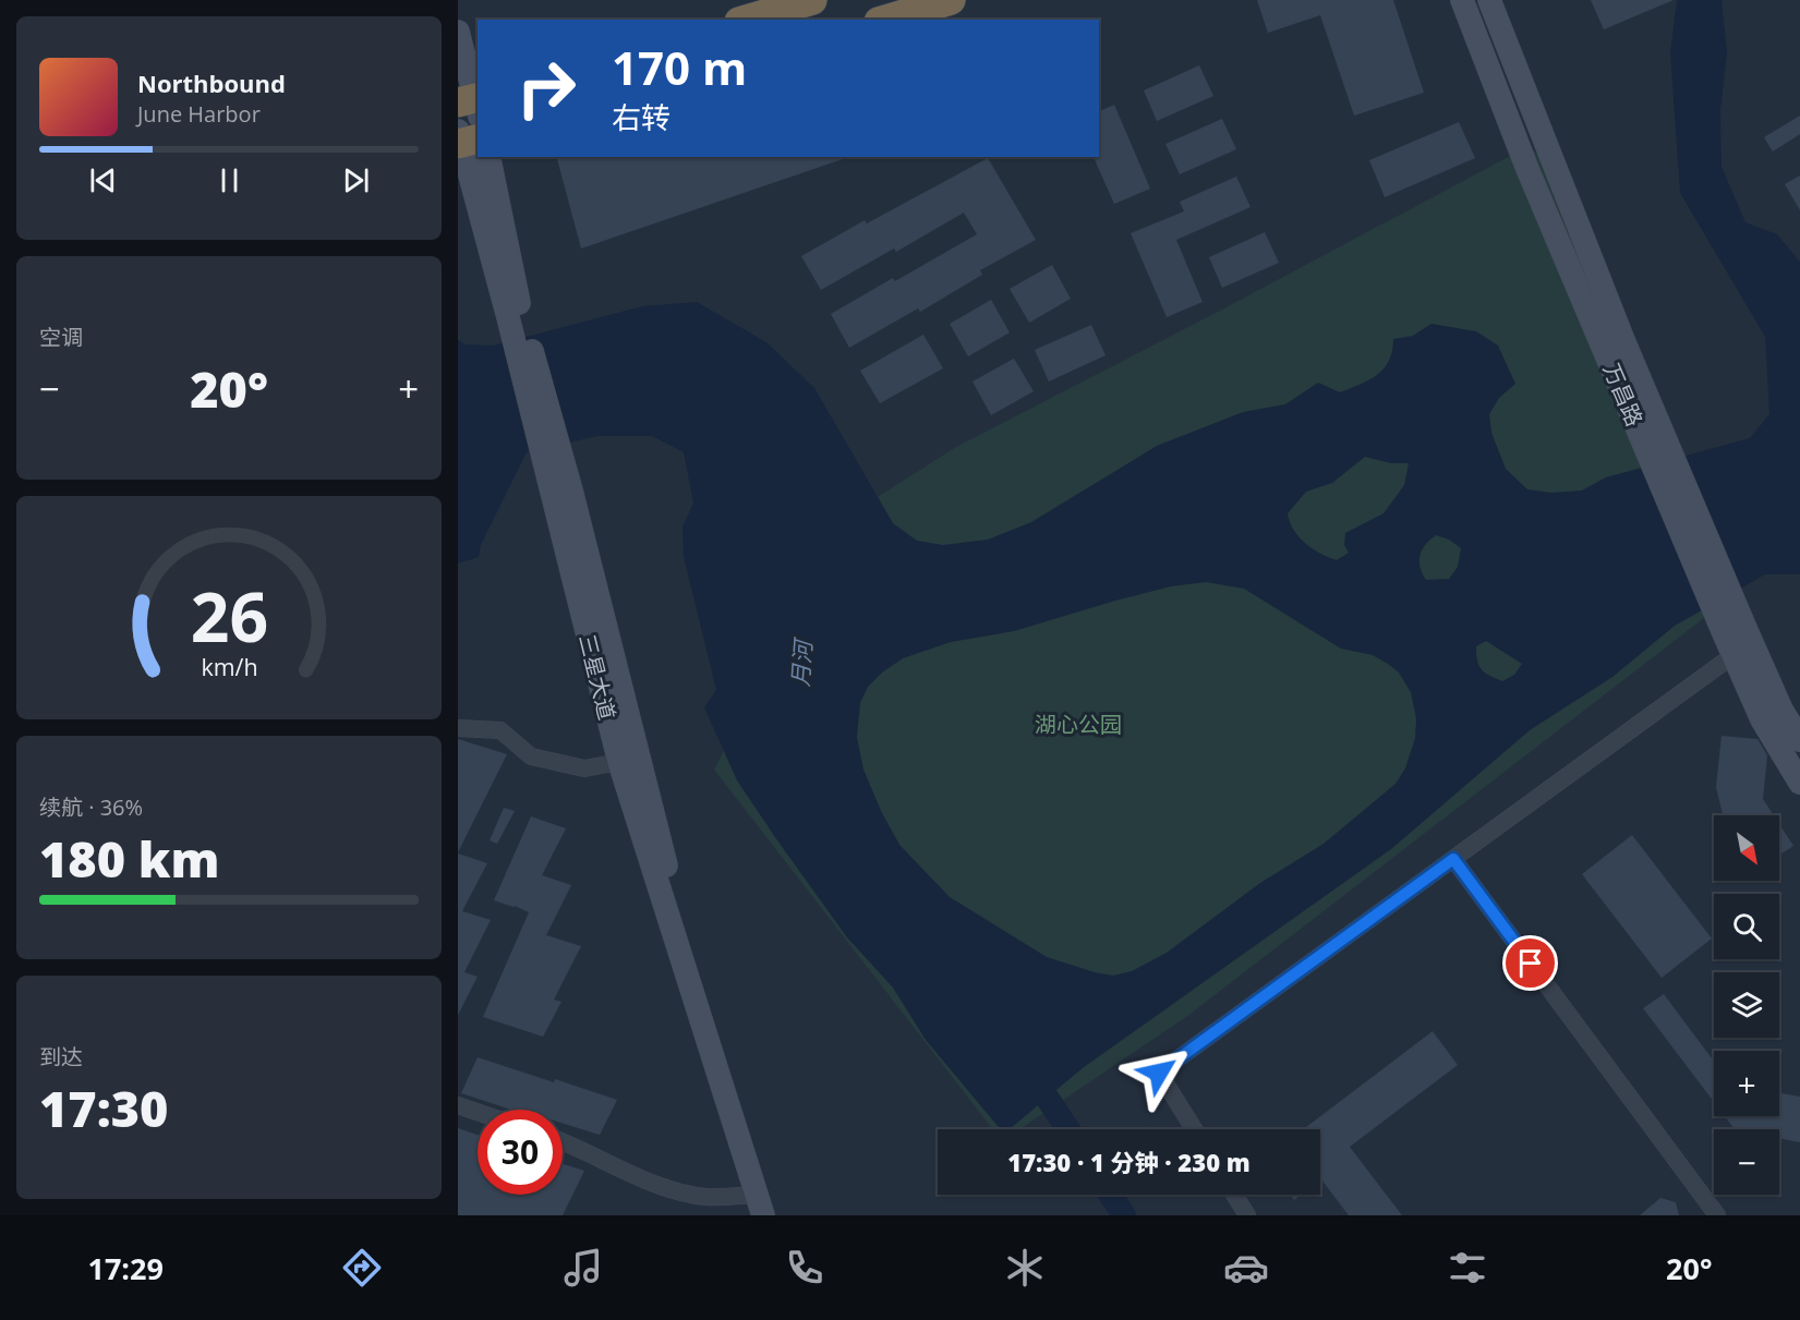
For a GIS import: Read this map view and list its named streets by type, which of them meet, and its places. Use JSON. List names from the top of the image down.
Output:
{
  "streets": {
    "street": ["万昌路", "三星大道"]
  },
  "water": ["月河"],
  "parks": ["湖心公园"],
  "north": "bottom right",
  "page": {
    "turn": ["170 m", "右转"],
    "song": ["Northbound", "June Harbor"],
    "tile": [
      "空调",
      ["续航 · 36%", "180 km"],
      ["到达", "17:30"]
    ],
    "heat": ["−", "20°", "+"],
    "map_buttons": ["+", "−"],
    "limit": "30",
    "trip": "17:30 · 1 分钟 · 230 m",
    "tabs": ["17:29", "20°"],
    "gauge": ["26", "km/h"]
  }
}
